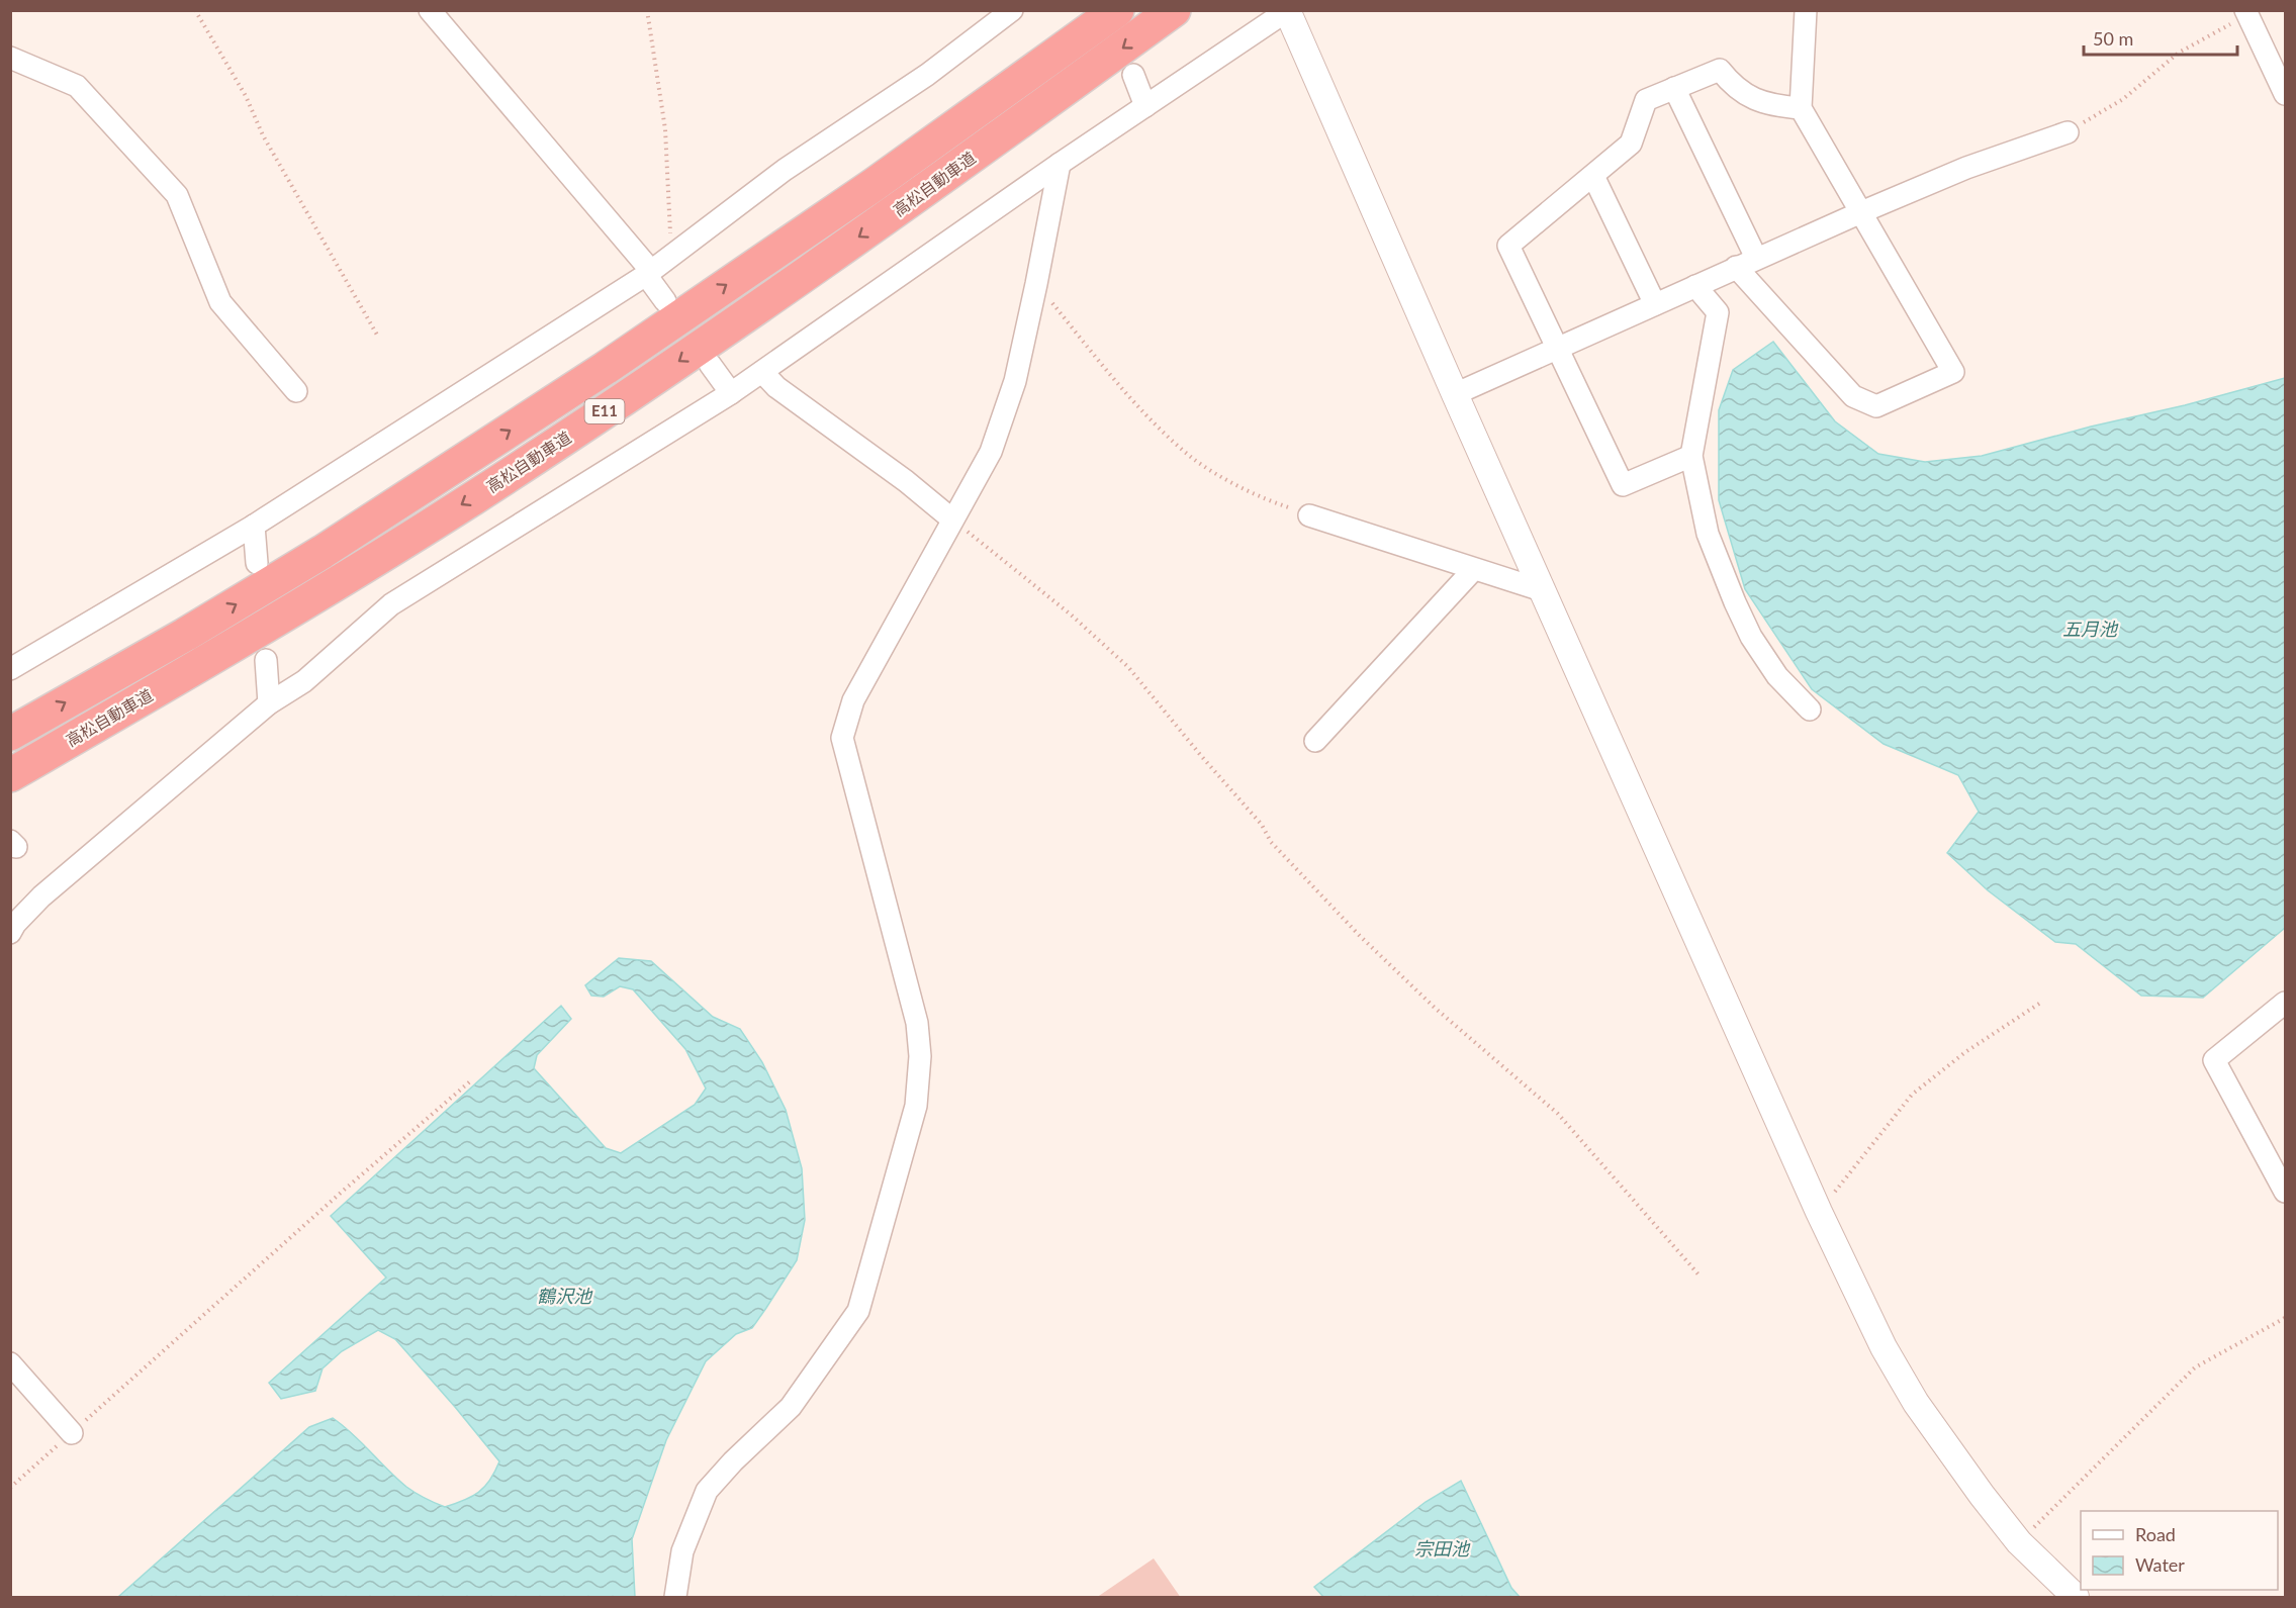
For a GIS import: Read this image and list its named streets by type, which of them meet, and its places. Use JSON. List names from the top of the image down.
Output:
{
  "streets": {
    "highway": ["高松自動車道", "E11"]
  },
  "water": ["五月池", "鶴沢池", "宗田池"],
  "legend": ["Road", "Water"],
  "scale_bar": "50 m"
}
